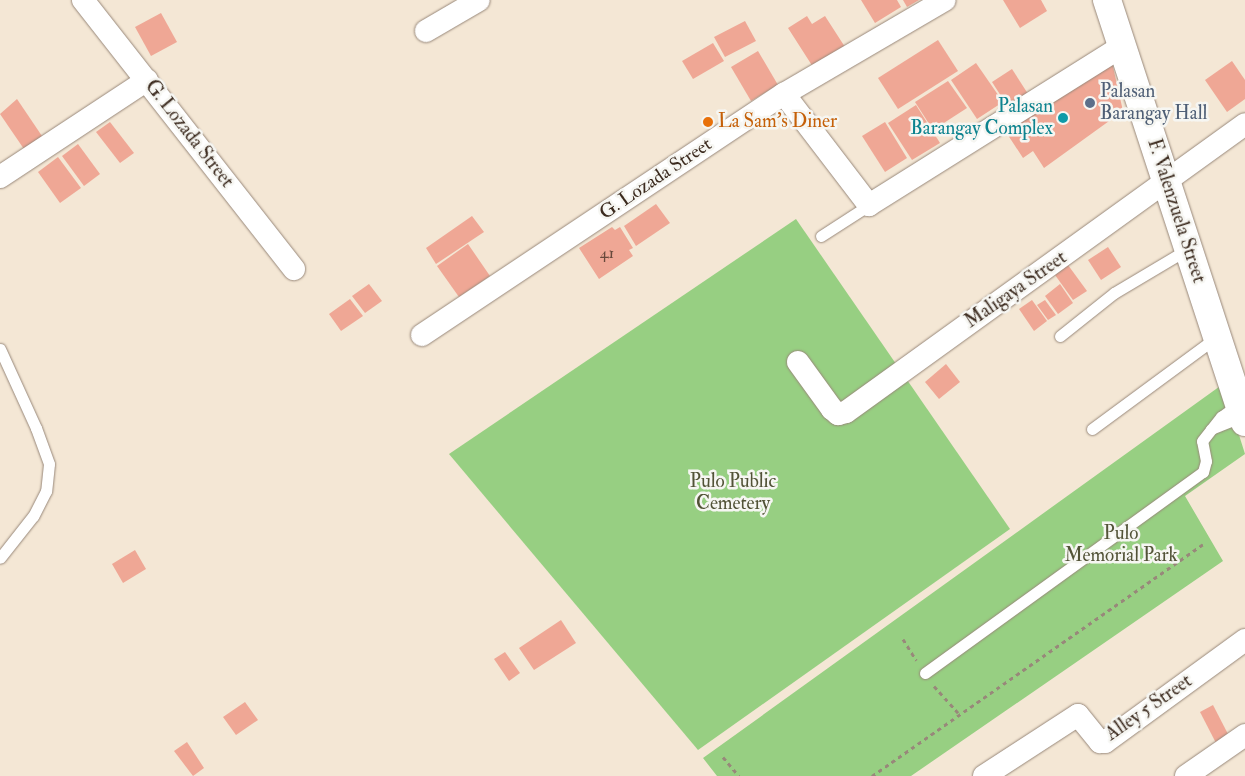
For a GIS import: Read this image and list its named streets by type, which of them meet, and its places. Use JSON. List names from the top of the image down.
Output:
{
  "streets": {
    "street": [
      "G. Lozada Street",
      "F. Valenzuela Street",
      "Maligaya Street",
      "Alley 5 Street"
    ]
  },
  "crossings": [
    ["F. Valenzuela Street", "Maligaya Street"]
  ],
  "parks": ["Pulo Public Cemetery", "Pulo Memorial Park"],
  "places": ["Palasan Barangay Hall", "Palasan Barangay Complex", "La Sam's Diner"],
  "house_numbers": ["41"]
}
